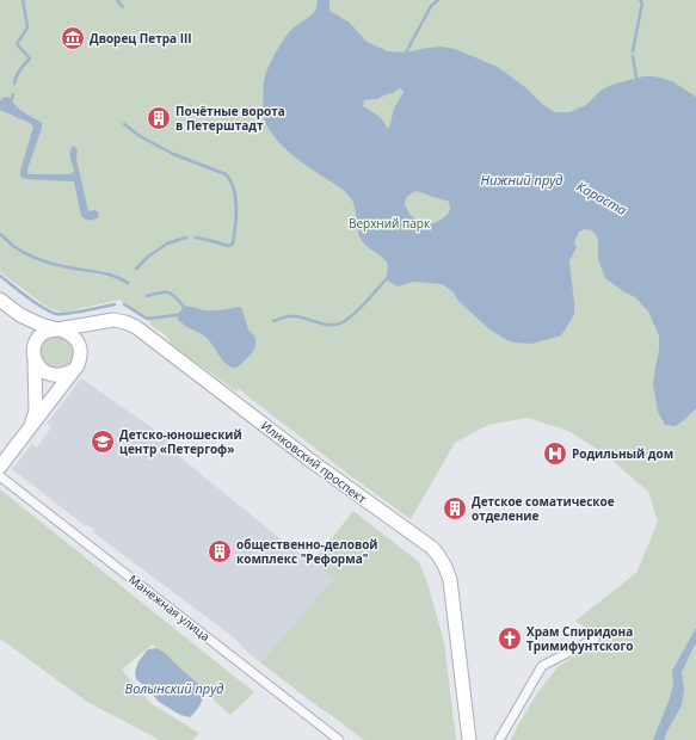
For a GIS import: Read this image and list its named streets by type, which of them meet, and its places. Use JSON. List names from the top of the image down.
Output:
{
  "streets": {
    "main road": ["Иликовский проспект"],
    "street": ["Манежная улица"]
  },
  "water": ["Нижний пруд", "Караста", "Волынский пруд"],
  "parks": ["Верхний парк"],
  "places": {
    "museum": ["Дворец Петра III"],
    "building": ["Почётные ворота в Петерштадт", "Детское соматическое отделение", "oбщеcтвенно-деловoй кoмплeкc \"Peфoрма\""],
    "school or university": ["Детско-юношеский центр «Петергоф»"],
    "hospital": ["Родильный дом"],
    "church": ["Храм Спиридона Тримифунтского"]
  }
}
